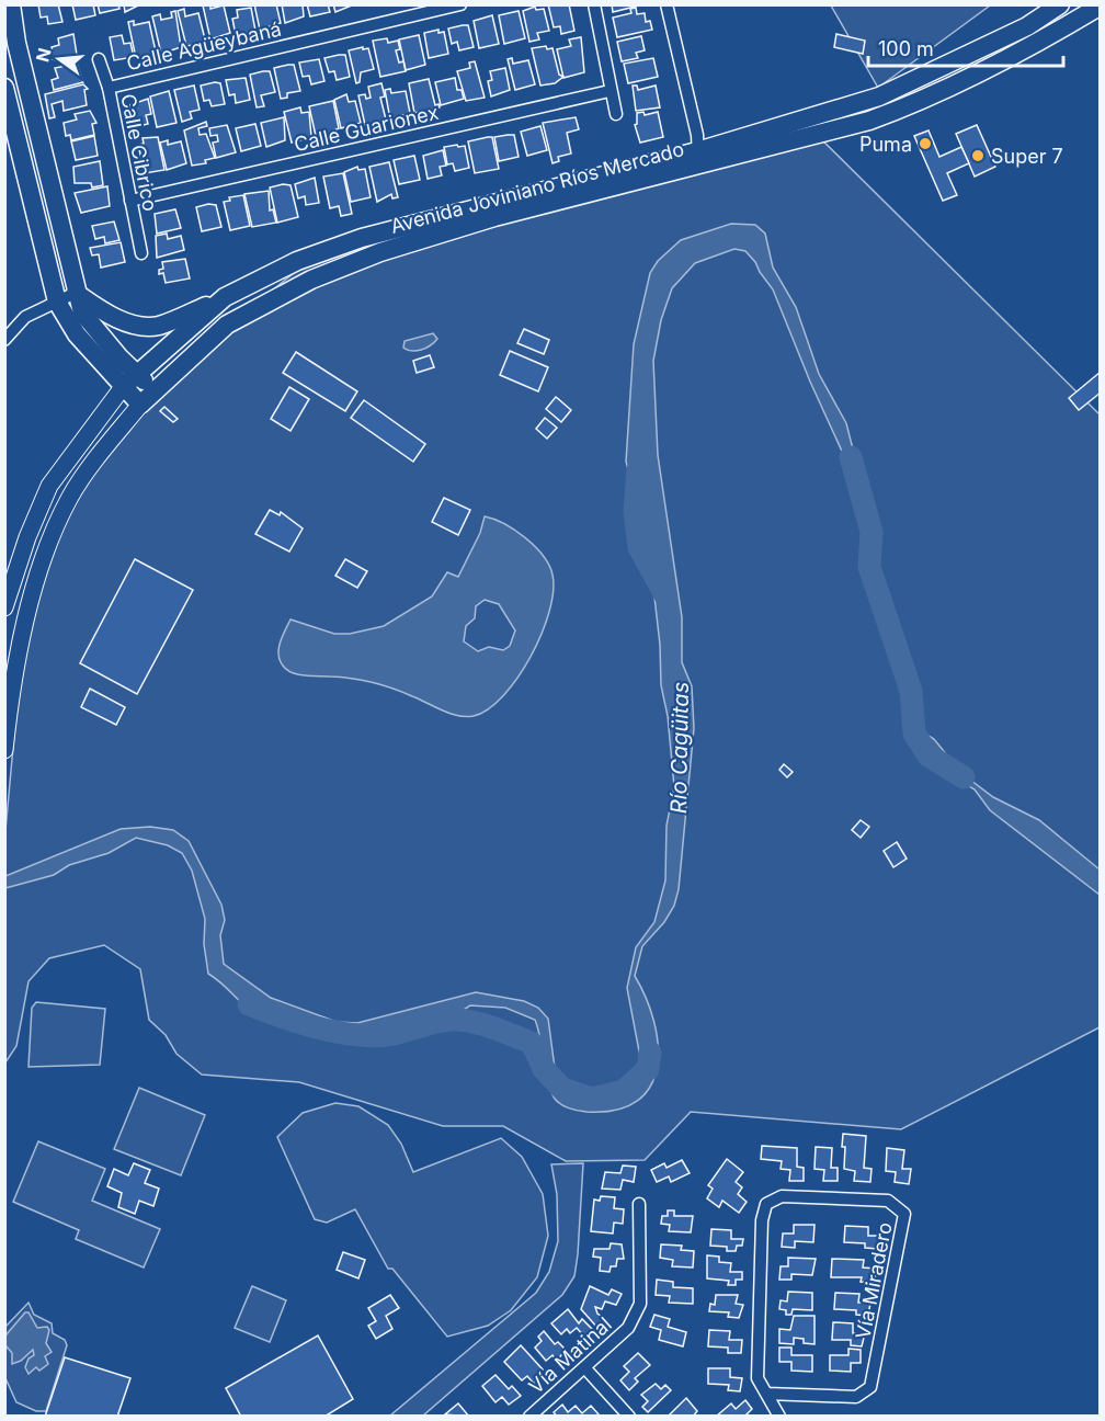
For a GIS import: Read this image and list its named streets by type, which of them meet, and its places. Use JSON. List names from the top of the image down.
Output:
{
  "streets": {
    "main road": ["Avenida Joviniano Ríos Mercado"],
    "street": [
      "Calle Agüeybaná",
      "Calle Guarionex",
      "Calle Cibrico",
      "Vía Miradero",
      "Vía Matinal"
    ]
  },
  "crossings": [
    ["Calle Agüeybaná", "Calle Cibrico"],
    ["Calle Guarionex", "Calle Cibrico"]
  ],
  "water": ["Río Cagüitas"],
  "places": ["Puma", "Super 7"],
  "scale_bar": "100 m",
  "north": "left"
}
